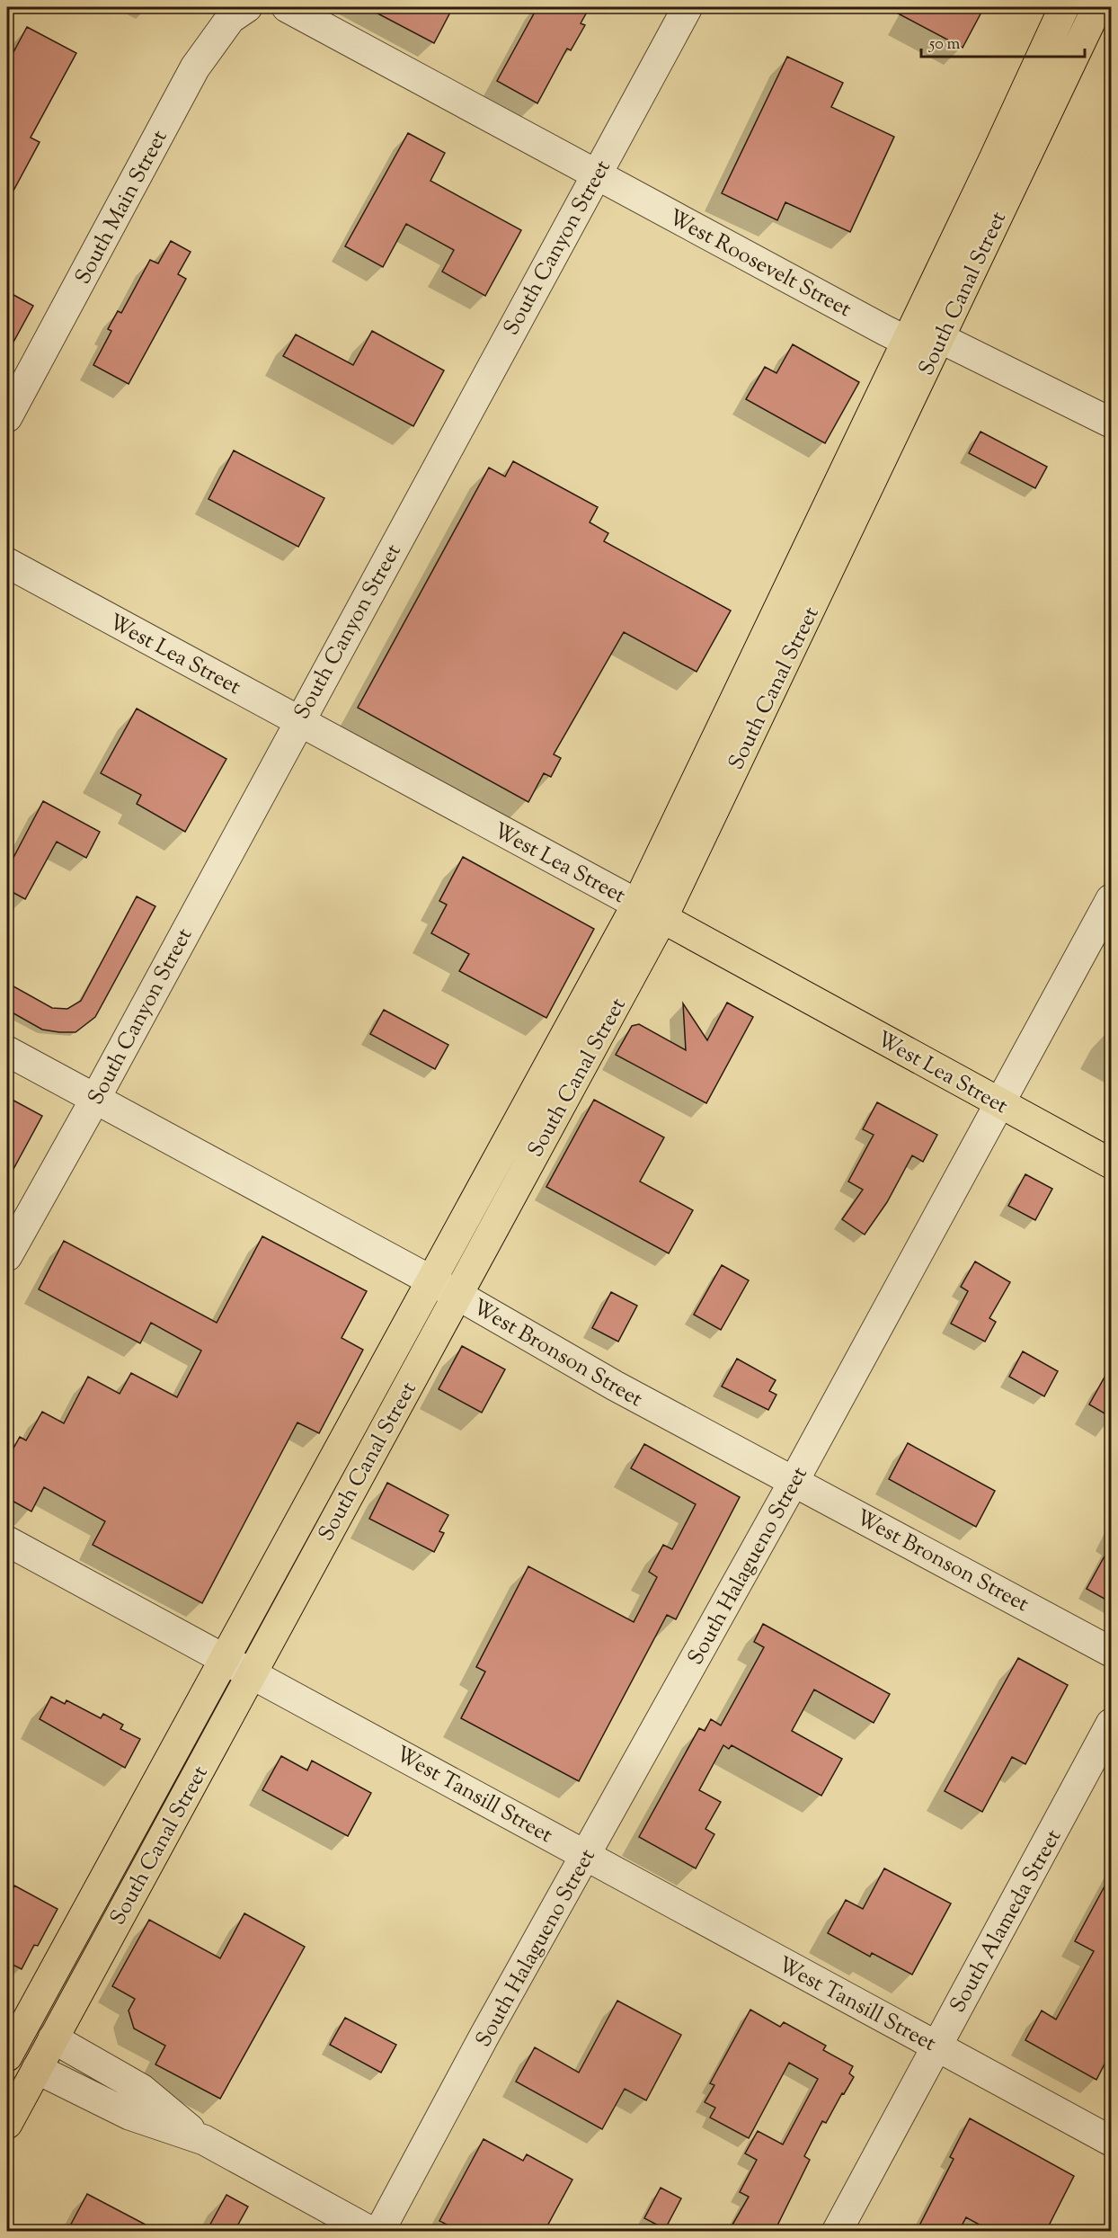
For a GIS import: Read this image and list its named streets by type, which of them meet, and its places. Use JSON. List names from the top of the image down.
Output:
{
  "streets": {
    "main road": ["South Canal Street", "West Lea Street"],
    "street": [
      "South Main Street",
      "South Canyon Street",
      "West Roosevelt Street",
      "West Bronson Street",
      "South Halagueno Street",
      "West Tansill Street",
      "South Alameda Street"
    ]
  },
  "crossings": [
    ["South Canyon Street", "West Roosevelt Street"],
    ["South Canyon Street", "West Lea Street"],
    ["South Canyon Street", "West Bronson Street"],
    ["West Roosevelt Street", "South Canal Street"],
    ["South Canal Street", "West Lea Street"],
    ["South Canal Street", "West Bronson Street"],
    ["South Canal Street", "West Tansill Street"],
    ["West Lea Street", "South Halagueno Street"],
    ["West Bronson Street", "South Halagueno Street"],
    ["South Halagueno Street", "West Tansill Street"],
    ["West Tansill Street", "South Alameda Street"]
  ],
  "scale_bar": "50 m"
}
